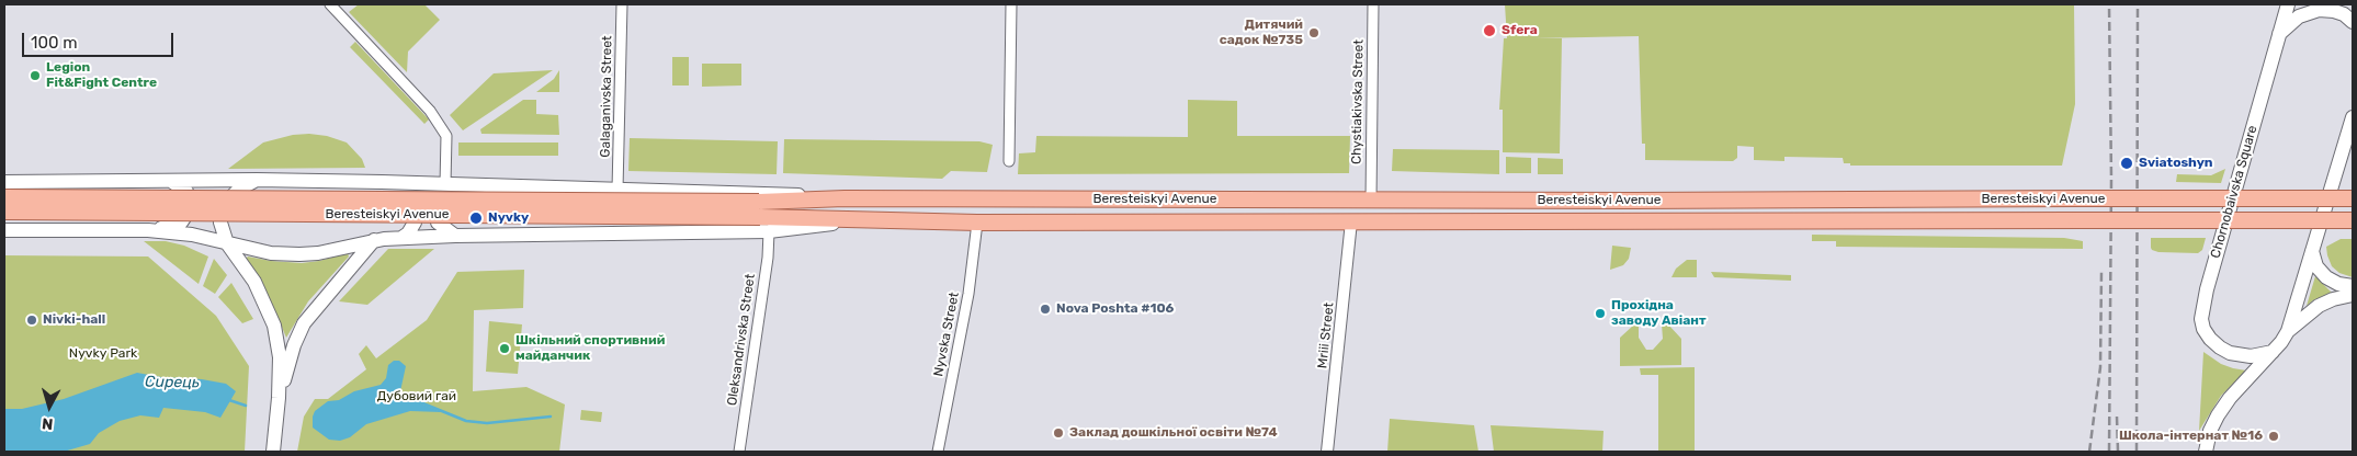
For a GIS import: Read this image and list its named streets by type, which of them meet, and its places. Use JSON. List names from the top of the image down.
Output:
{
  "streets": {
    "main road": ["Chornobaivska Square", "Beresteiskyi Avenue"],
    "street": [
      "Galaganivska Street",
      "Chystiakivska Street",
      "Nyvska Street",
      "Mriii Street",
      "Oleksandrivska Street"
    ]
  },
  "crossings": [
    ["Galaganivska Street", "Beresteiskyi Avenue"],
    ["Chystiakivska Street", "Beresteiskyi Avenue"],
    ["Beresteiskyi Avenue", "Nyvska Street"],
    ["Beresteiskyi Avenue", "Mriii Street"],
    ["Beresteiskyi Avenue", "Oleksandrivska Street"]
  ],
  "water": ["Сирець"],
  "parks": ["Nyvky Park", "Дубовий гай"],
  "places": [
    "Sfera",
    "Дитячий садок №735",
    "Legion Fit&Fight Centre",
    "Sviatoshyn",
    "Nyvky",
    "Nova Poshta #106",
    "Прохідна заводу Авіант",
    "Nivki-hall",
    "Шкільний спортивний майданчик",
    "Заклад дошкільної освіти №74",
    "Школа-інтернат №16"
  ],
  "scale_bar": "100 m",
  "north": "bottom"
}
